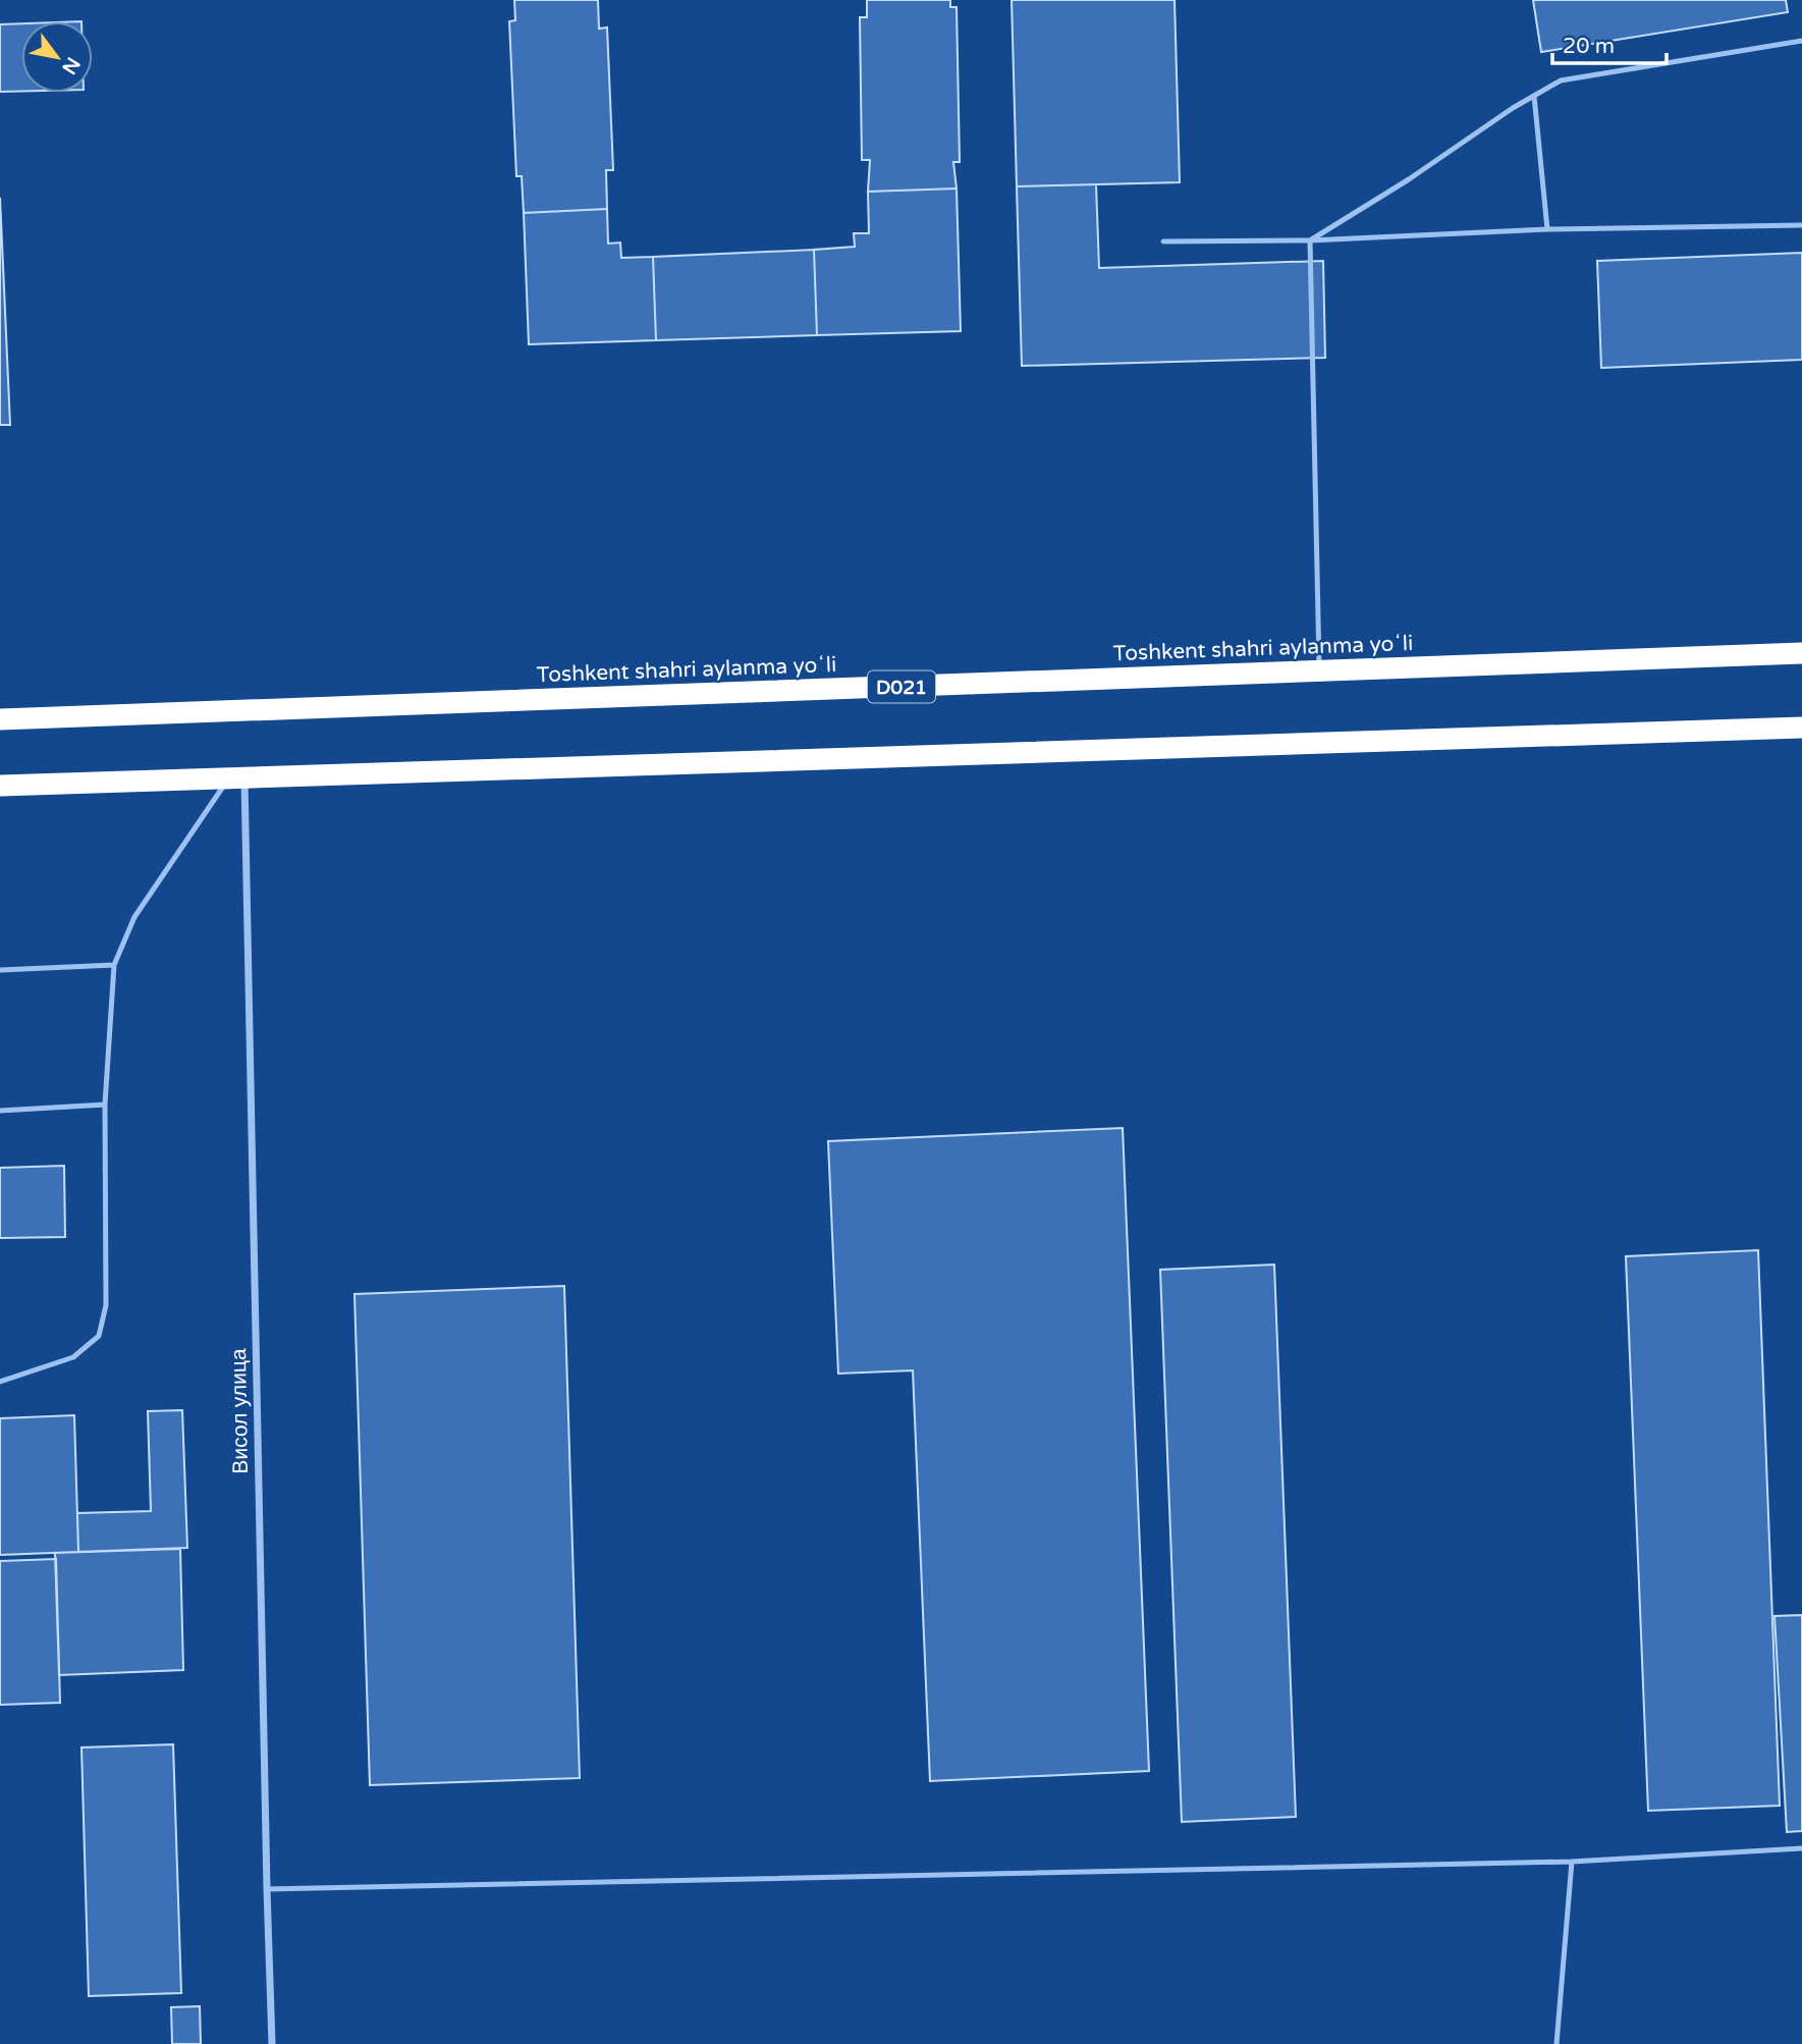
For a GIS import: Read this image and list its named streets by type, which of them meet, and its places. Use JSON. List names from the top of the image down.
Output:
{
  "streets": {
    "highway": ["Toshkent shahri aylanma yoʻli", "D021"],
    "street": ["Висол улица"]
  },
  "scale_bar": "20 m",
  "north": "bottom right"
}
